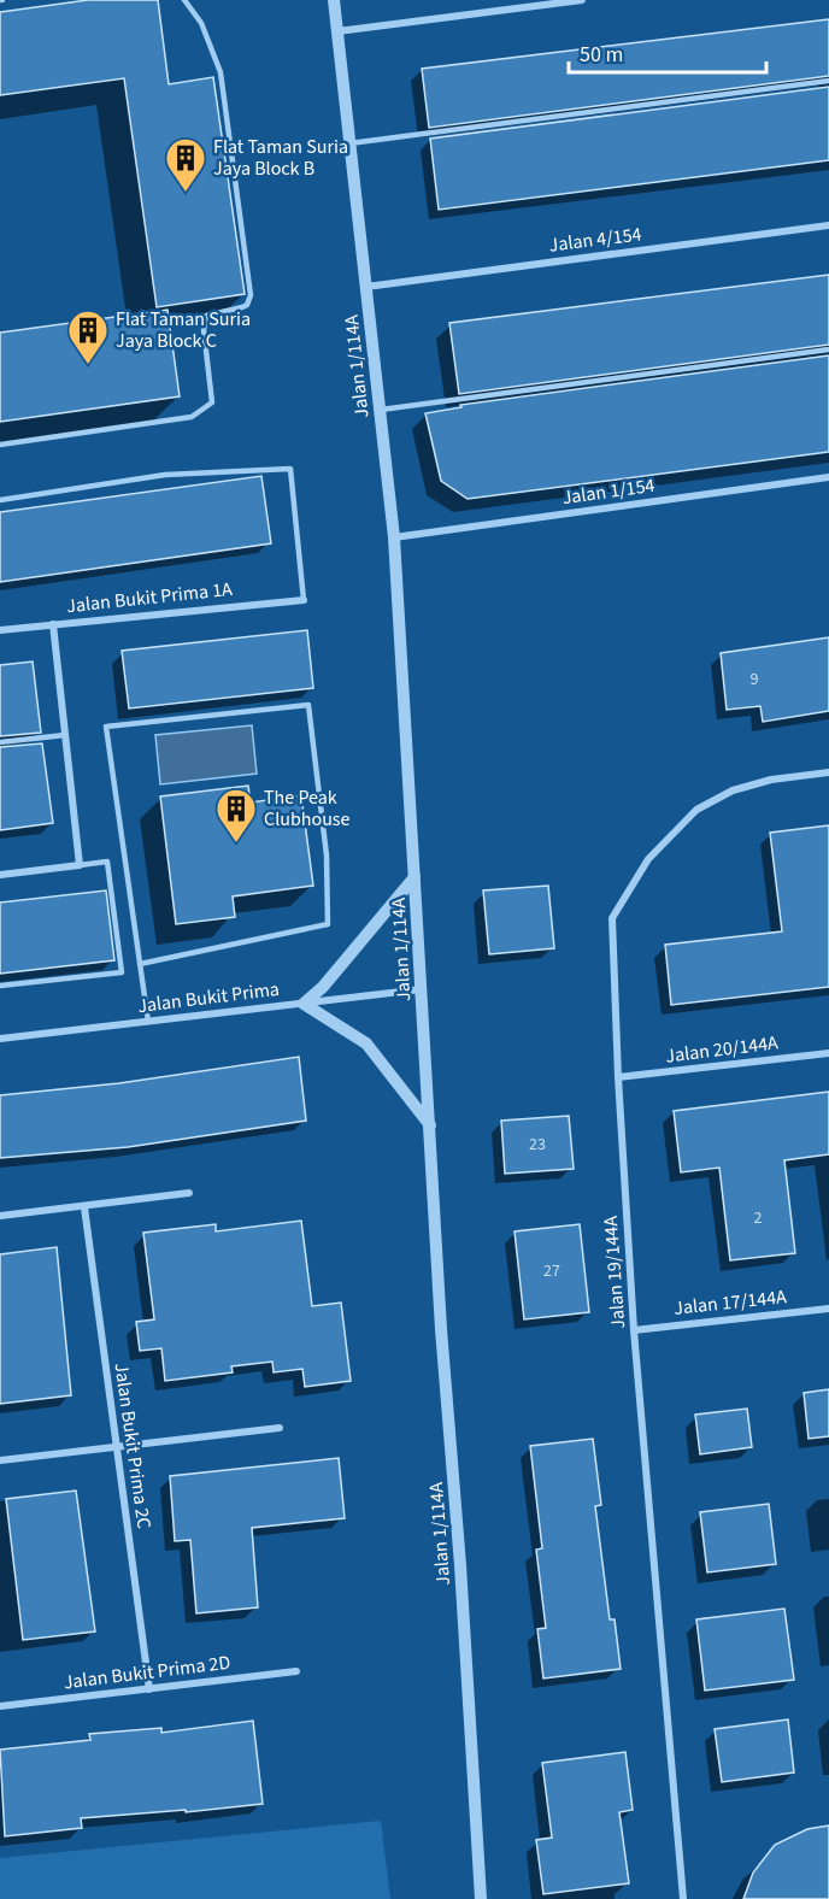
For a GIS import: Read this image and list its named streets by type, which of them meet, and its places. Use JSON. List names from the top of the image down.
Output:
{
  "streets": {
    "street": [
      "Jalan 4/154",
      "Jalan 1/114A",
      "Jalan 1/154",
      "Jalan Bukit Prima 1A",
      "Jalan Bukit Prima",
      "Jalan 20/144A",
      "Jalan 19/144A",
      "Jalan 17/144A",
      "Jalan Bukit Prima 2C",
      "Jalan Bukit Prima 2D"
    ]
  },
  "crossings": [
    ["Jalan 4/154", "Jalan 1/114A"],
    ["Jalan 1/114A", "Jalan 1/154"],
    ["Jalan 1/114A", "Jalan Bukit Prima"],
    ["Jalan 20/144A", "Jalan 19/144A"],
    ["Jalan 19/144A", "Jalan 17/144A"],
    ["Jalan Bukit Prima 2C", "Jalan Bukit Prima 2D"]
  ],
  "places": {
    "building": ["Flat Taman Suria Jaya Block B", "Flat Taman Suria Jaya Block C", "The Peak Clubhouse"]
  },
  "house_numbers": [
    "9",
    "23",
    "2",
    "27"
  ],
  "scale_bar": "50 m"
}
